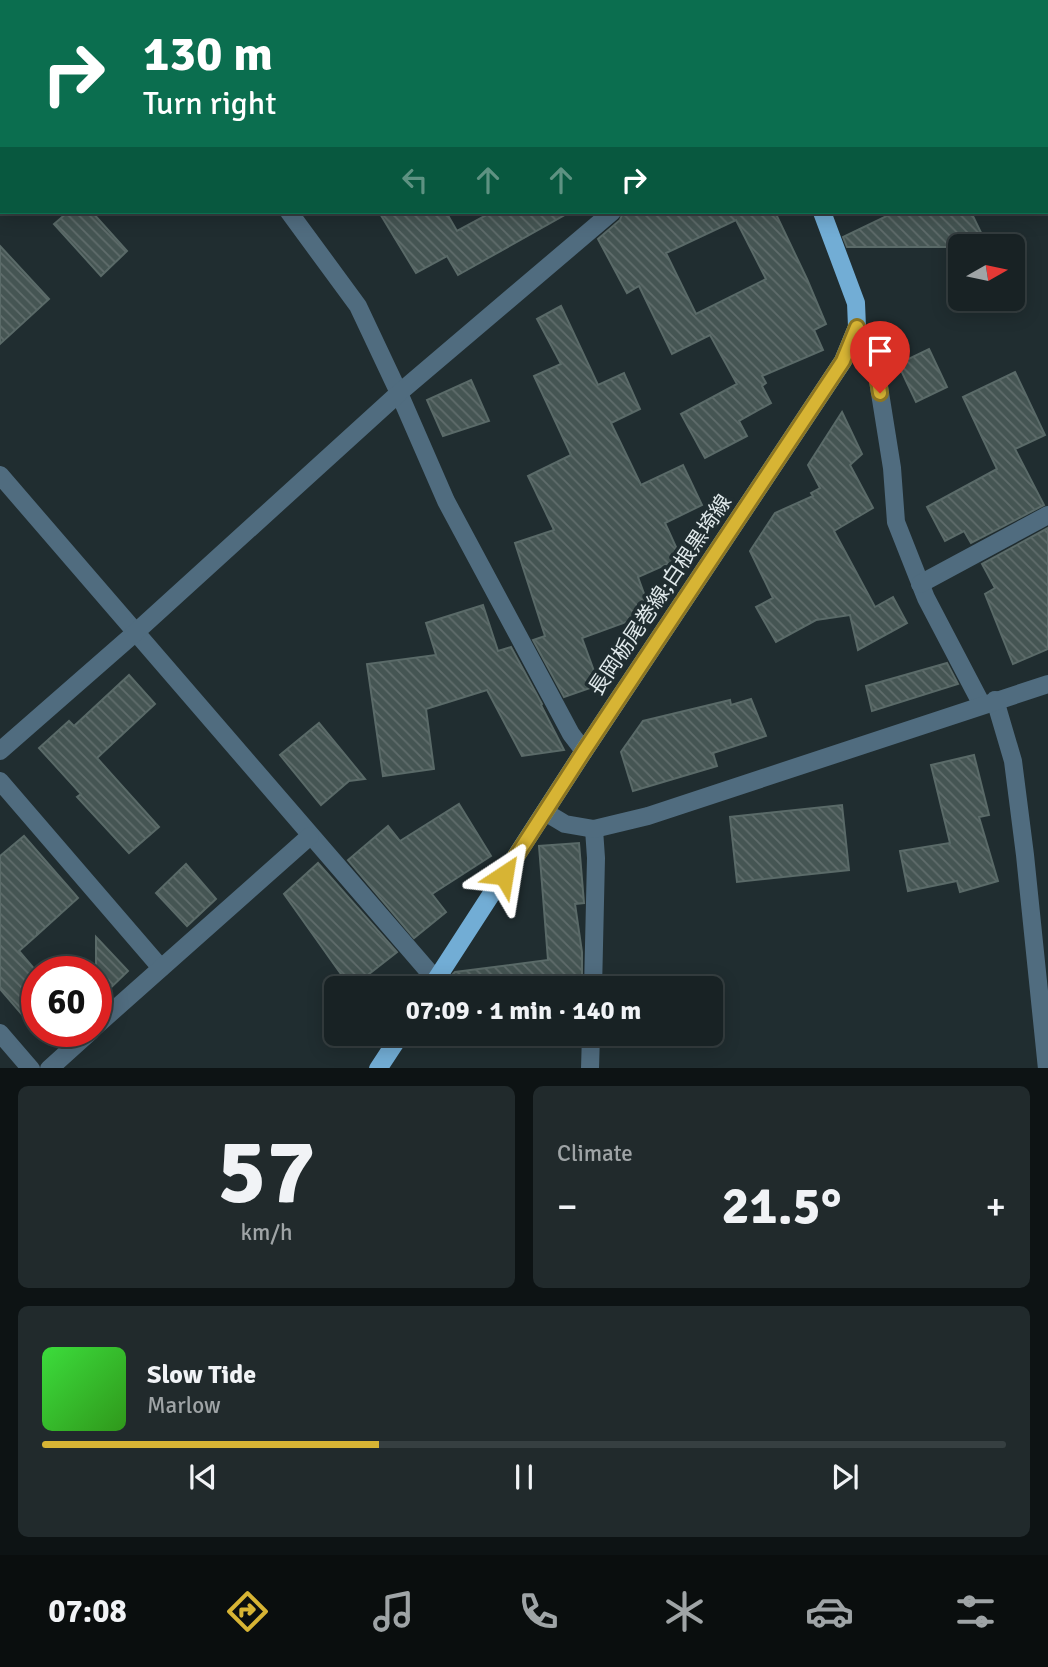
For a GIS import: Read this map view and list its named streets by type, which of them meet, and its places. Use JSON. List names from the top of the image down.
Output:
{
  "streets": {
    "main road": ["長岡栃尾巻線;白根黒埼線"]
  },
  "north": "right",
  "page": {
    "turn": ["130 m", "Turn right"],
    "limit": "60",
    "trip": "07:09 · 1 min · 140 m",
    "tile": [
      ["57", "km/h"],
      "Climate"
    ],
    "heat": ["−", "21.5°", "+"],
    "song": ["Slow Tide", "Marlow"],
    "tabs": "07:08"
  }
}
